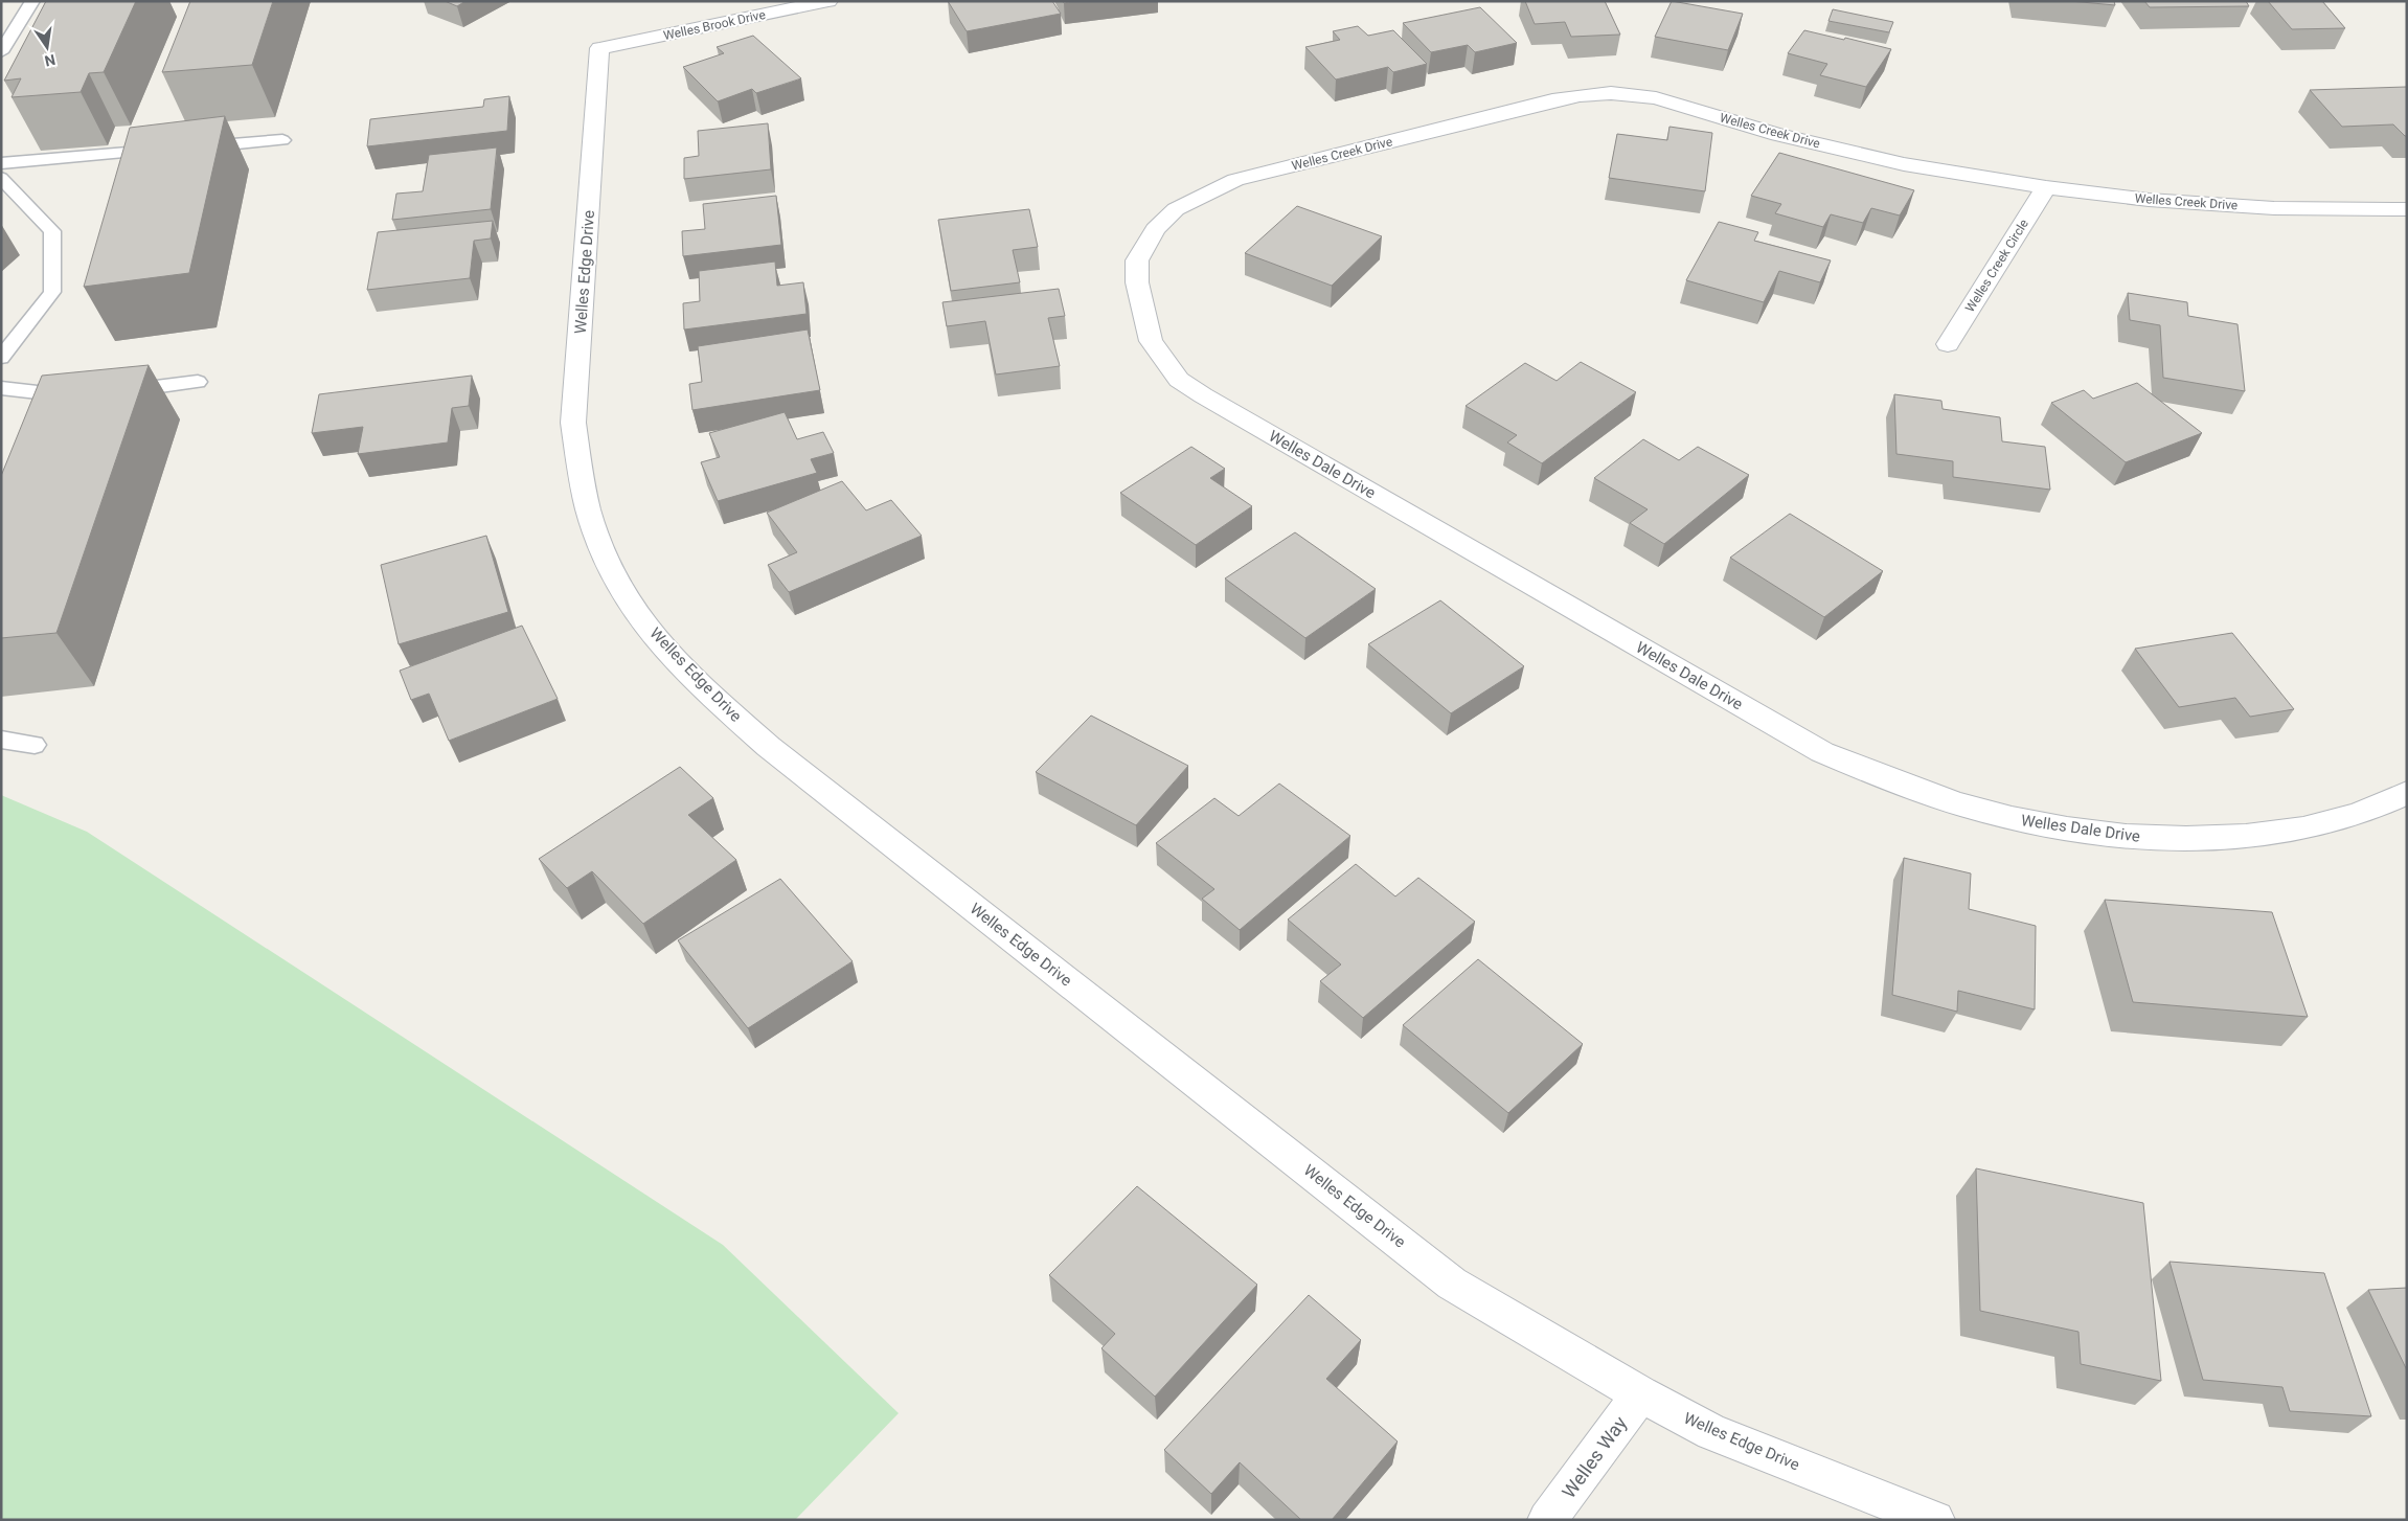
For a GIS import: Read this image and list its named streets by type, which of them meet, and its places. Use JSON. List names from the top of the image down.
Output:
{
  "streets": {
    "street": [
      "Welles Brook Drive",
      "Welles Creek Drive",
      "Welles Creek Circle",
      "Welles Edge Drive",
      "Welles Dale Drive",
      "Welles Way"
    ]
  },
  "crossings": [
    ["Welles Brook Drive", "Welles Edge Drive"],
    ["Welles Creek Drive", "Welles Creek Circle"],
    ["Welles Creek Drive", "Welles Dale Drive"],
    ["Welles Edge Drive", "Welles Way"]
  ],
  "north": "bottom"
}
